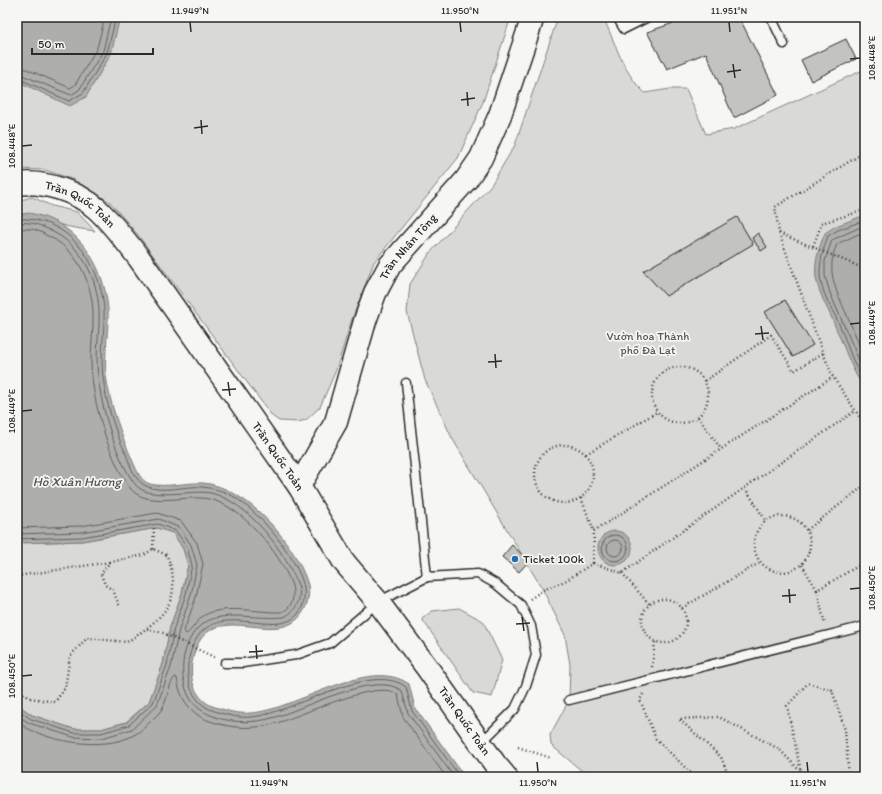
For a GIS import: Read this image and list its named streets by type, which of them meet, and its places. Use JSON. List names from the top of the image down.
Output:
{
  "streets": {
    "main road": ["Trần Quốc Toản", "Trần Nhân Tông"]
  },
  "crossings": [
    ["Trần Quốc Toản", "Trần Nhân Tông"]
  ],
  "water": ["Hồ Xuân Hương"],
  "parks": ["Vườn hoa Thành phố Đà Lạt"],
  "places": ["Ticket 100k"],
  "scale_bar": "50 m",
  "coordinates": [
    "11.949°N",
    "11.950°N",
    "11.951°N",
    "108.448°E",
    "108.449°E",
    "108.450°E"
  ]
}
